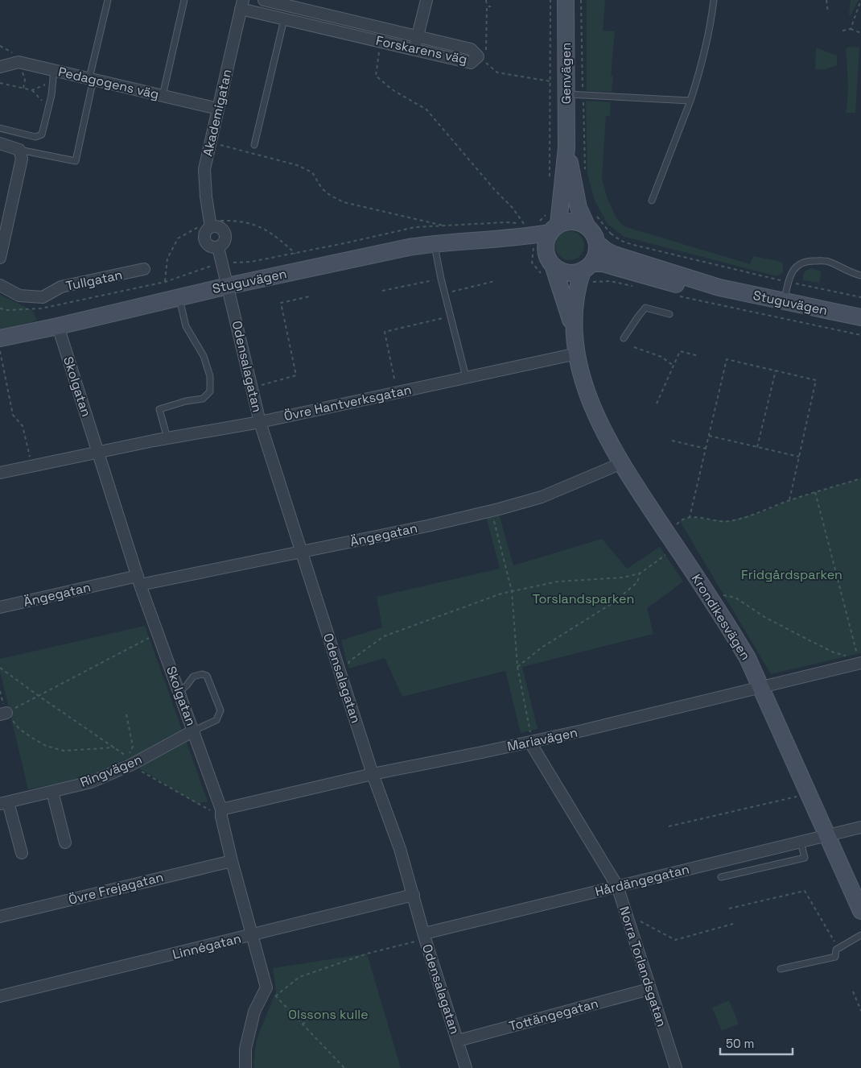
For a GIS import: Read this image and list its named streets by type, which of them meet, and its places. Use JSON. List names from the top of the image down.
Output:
{
  "streets": {
    "street": [
      "Forskarens väg",
      "Genvägen",
      "Pedagogens väg",
      "Akademigatan",
      "Tullgatan",
      "Stuguvägen",
      "Odensalagatan",
      "Skolgatan",
      "Övre Hantverksgatan",
      "Ängegatan",
      "Krondikesvägen",
      "Mariavägen",
      "Ringvägen",
      "Hårdängegatan",
      "Övre Frejagatan",
      "Linnégatan",
      "Norra Torlandsgatan",
      "Tottängegatan"
    ]
  },
  "crossings": [
    ["Forskarens väg", "Akademigatan"],
    ["Genvägen", "Stuguvägen"],
    ["Genvägen", "Krondikesvägen"],
    ["Pedagogens väg", "Akademigatan"],
    ["Akademigatan", "Odensalagatan"],
    ["Stuguvägen", "Odensalagatan"],
    ["Stuguvägen", "Skolgatan"],
    ["Stuguvägen", "Krondikesvägen"],
    ["Odensalagatan", "Övre Hantverksgatan"],
    ["Odensalagatan", "Ängegatan"],
    ["Odensalagatan", "Mariavägen"],
    ["Odensalagatan", "Hårdängegatan"],
    ["Odensalagatan", "Linnégatan"],
    ["Odensalagatan", "Tottängegatan"],
    ["Skolgatan", "Övre Hantverksgatan"],
    ["Skolgatan", "Ängegatan"],
    ["Skolgatan", "Mariavägen"],
    ["Skolgatan", "Ringvägen"],
    ["Skolgatan", "Övre Frejagatan"],
    ["Skolgatan", "Linnégatan"],
    ["Övre Hantverksgatan", "Krondikesvägen"],
    ["Ängegatan", "Krondikesvägen"],
    ["Krondikesvägen", "Mariavägen"],
    ["Krondikesvägen", "Hårdängegatan"],
    ["Mariavägen", "Norra Torlandsgatan"],
    ["Hårdängegatan", "Norra Torlandsgatan"],
    ["Norra Torlandsgatan", "Tottängegatan"]
  ],
  "parks": ["Fridgårdsparken", "Torslandsparken", "Olssons kulle"],
  "scale_bar": "50 m"
}
